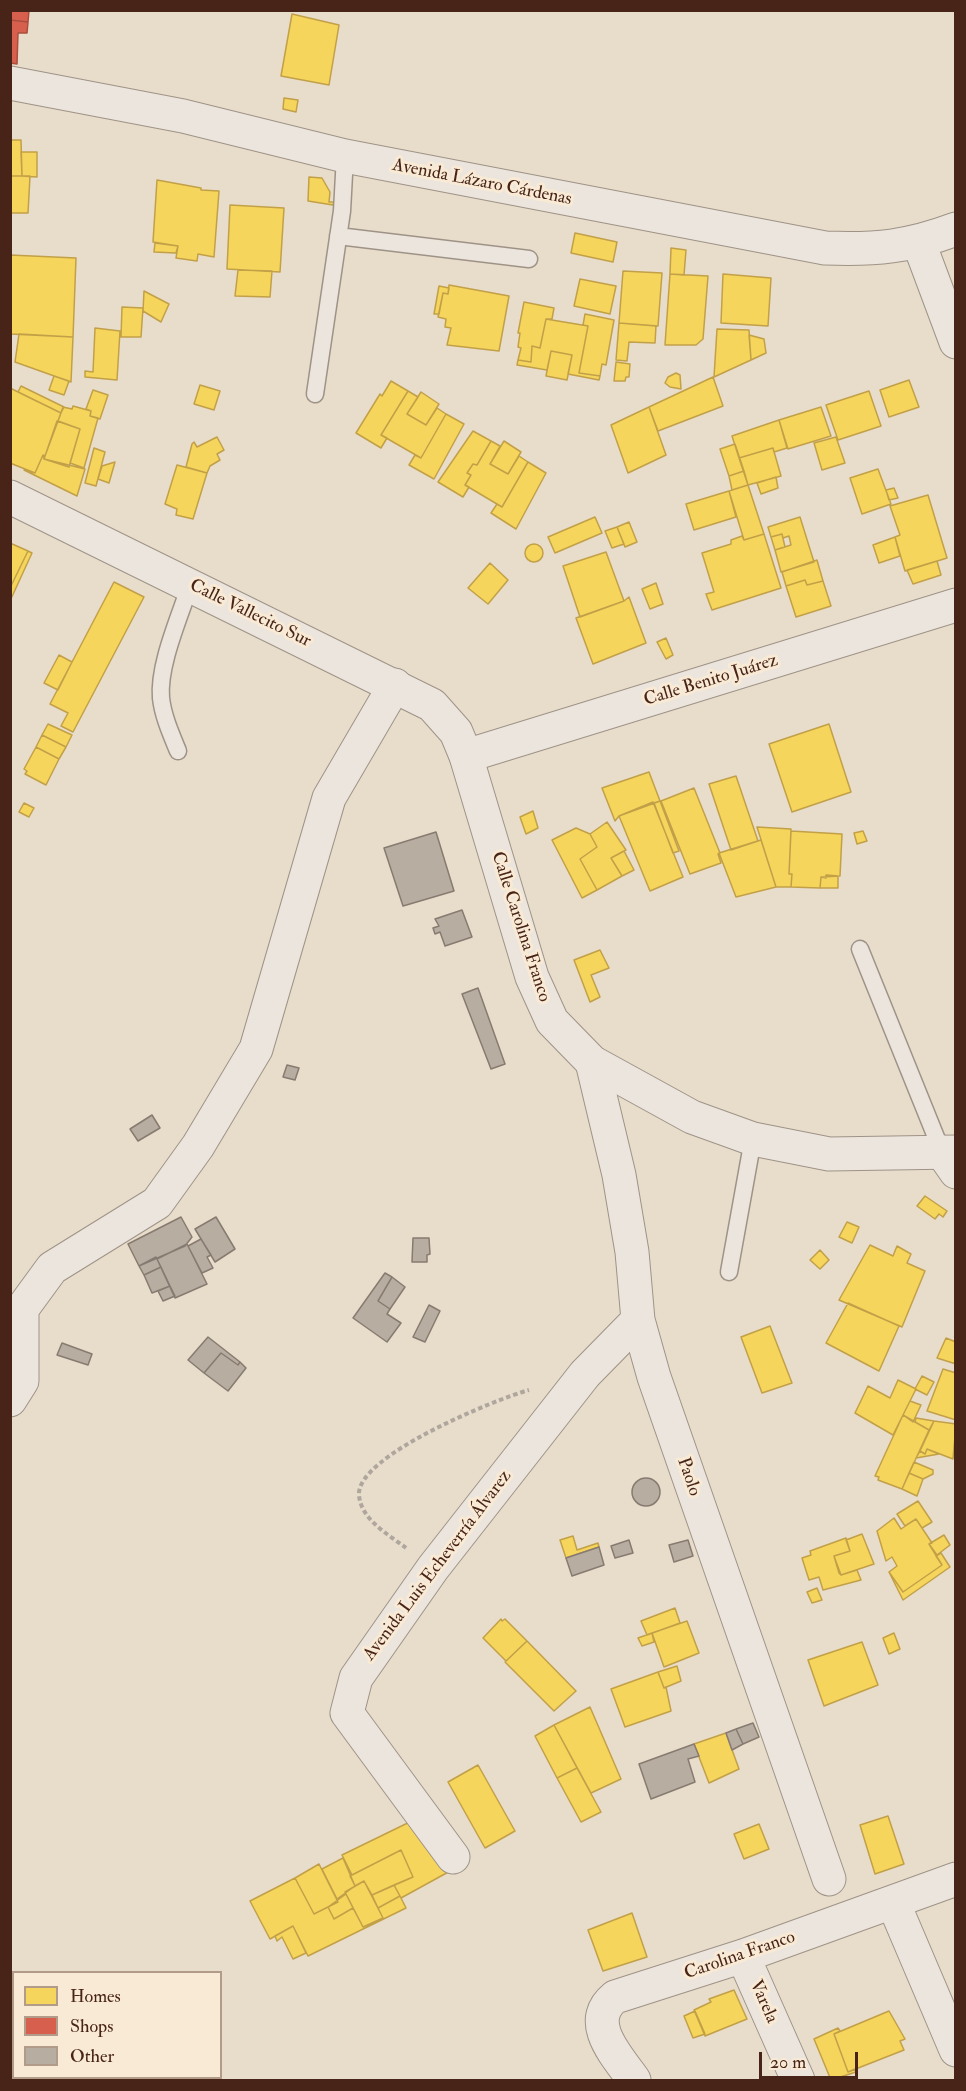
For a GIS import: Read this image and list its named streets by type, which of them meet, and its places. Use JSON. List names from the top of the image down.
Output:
{
  "streets": {
    "street": [
      "Avenida Lázaro Cárdenas",
      "Calle Vallecito Sur",
      "Calle Benito Juárez",
      "Calle Carolina Franco",
      "Paolo",
      "Avenida Luis Echeverría Álvarez",
      "Carolina Franco",
      "Varela"
    ]
  },
  "crossings": [
    ["Calle Vallecito Sur", "Calle Benito Juárez"],
    ["Calle Vallecito Sur", "Calle Carolina Franco"],
    ["Calle Benito Juárez", "Calle Carolina Franco"],
    ["Calle Carolina Franco", "Paolo"],
    ["Paolo", "Avenida Luis Echeverría Álvarez"],
    ["Carolina Franco", "Varela"]
  ],
  "legend": ["Homes", "Shops", "Other"],
  "scale_bar": "20 m"
}
